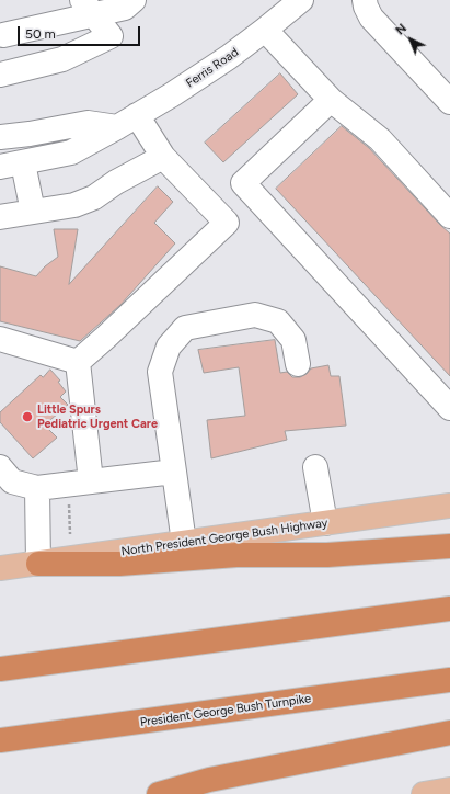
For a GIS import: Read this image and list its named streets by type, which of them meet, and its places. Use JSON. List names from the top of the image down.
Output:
{
  "streets": {
    "highway": ["President George Bush Turnpike"],
    "main road": ["North President George Bush Highway"],
    "street": ["Ferris Road"]
  },
  "places": ["Little Spurs Pediatric Urgent Care"],
  "scale_bar": "50 m",
  "north": "top left"
}
